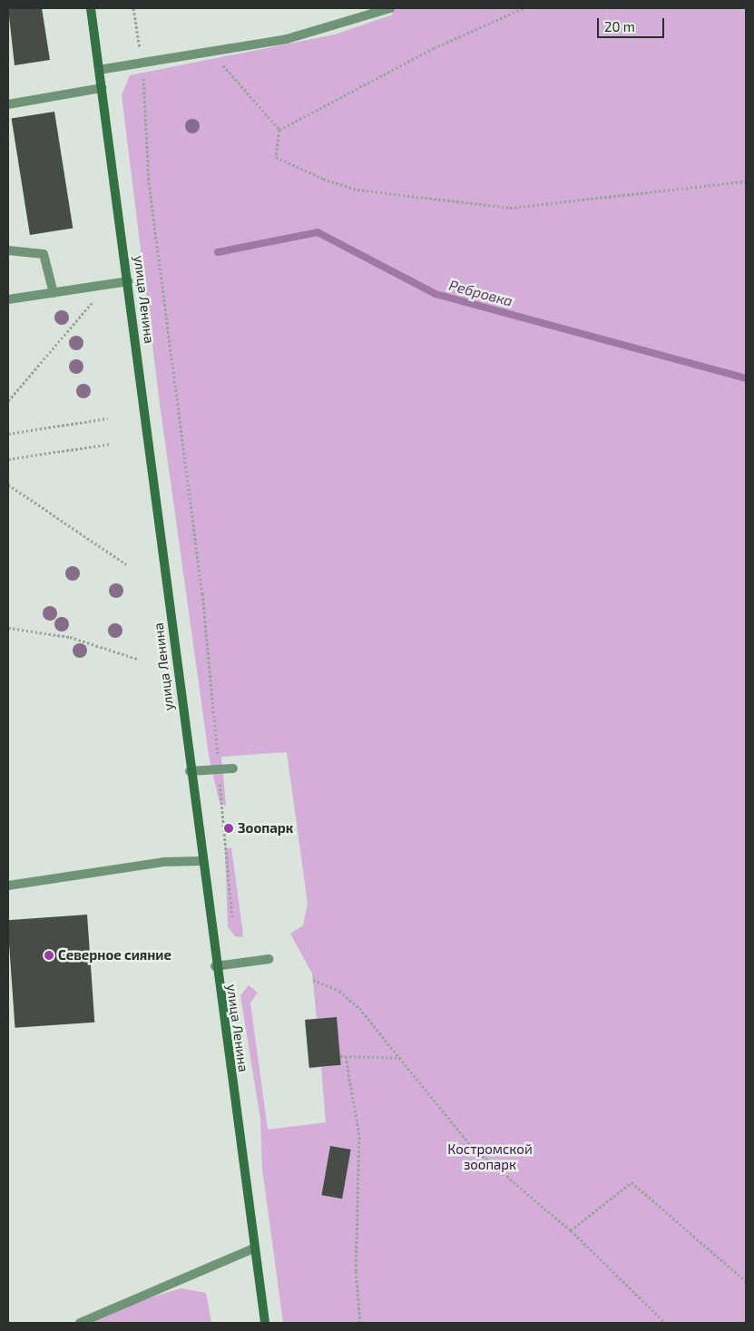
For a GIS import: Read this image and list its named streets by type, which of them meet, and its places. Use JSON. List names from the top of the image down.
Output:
{
  "streets": {
    "main road": ["улица Ленина"]
  },
  "water": ["Ребровка"],
  "parks": ["Костромской зоопарк"],
  "places": ["Зоопарк", "Северное сияние"],
  "scale_bar": "20 m"
}
